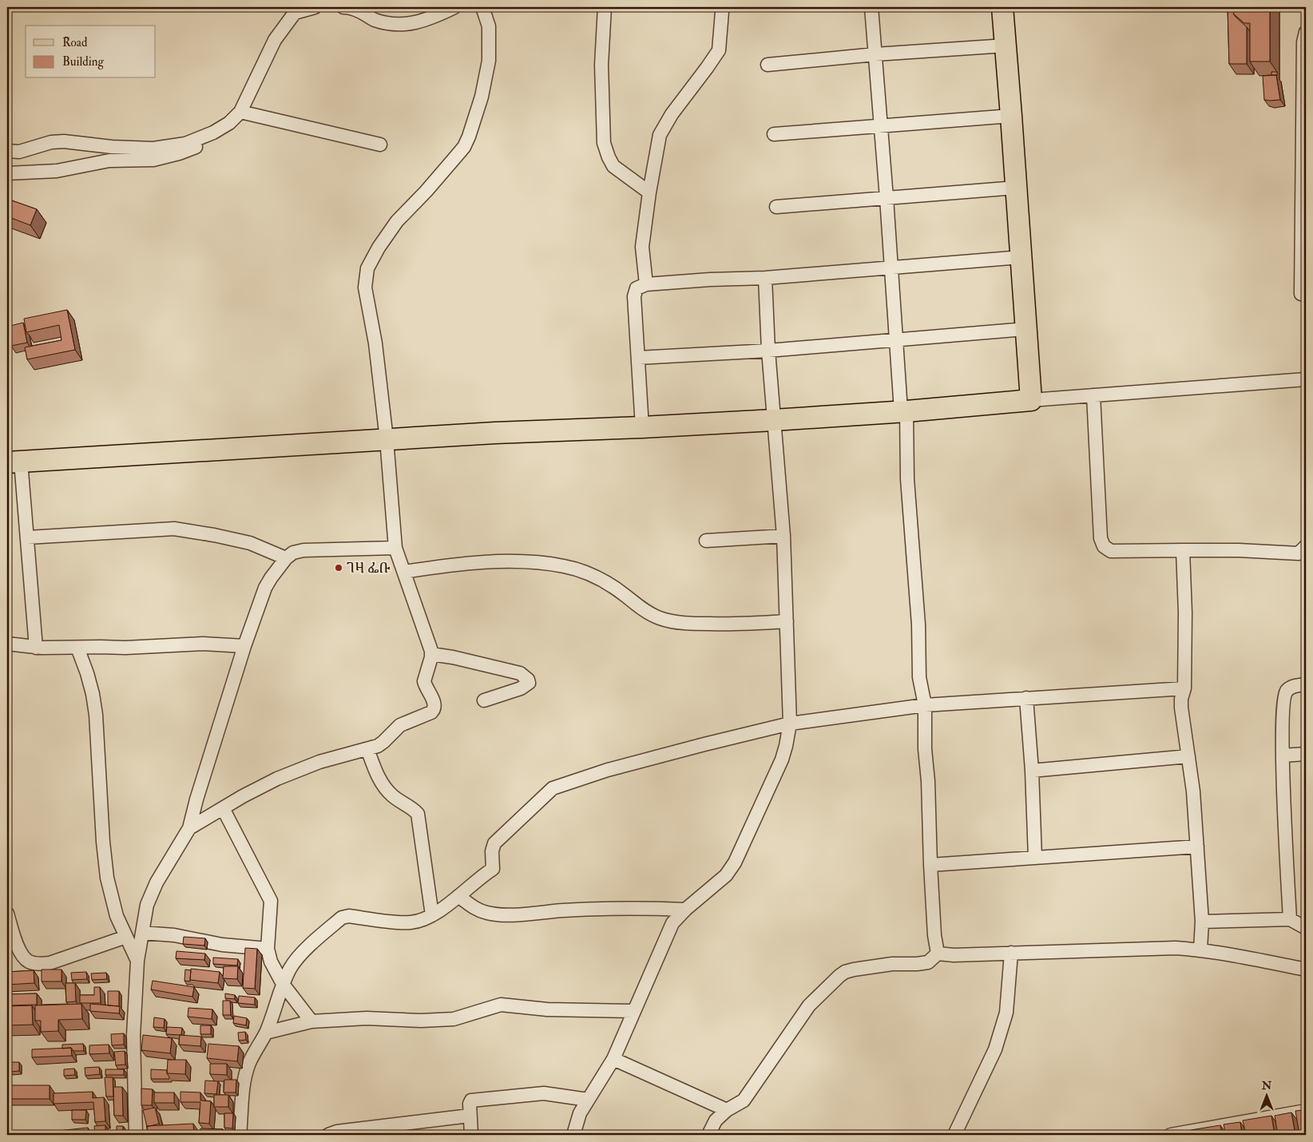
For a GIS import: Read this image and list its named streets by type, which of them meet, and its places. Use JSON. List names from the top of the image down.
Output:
{
  "places": ["ገዛ ፌቡ"],
  "legend": ["Road", "Building"],
  "north": "top"
}
